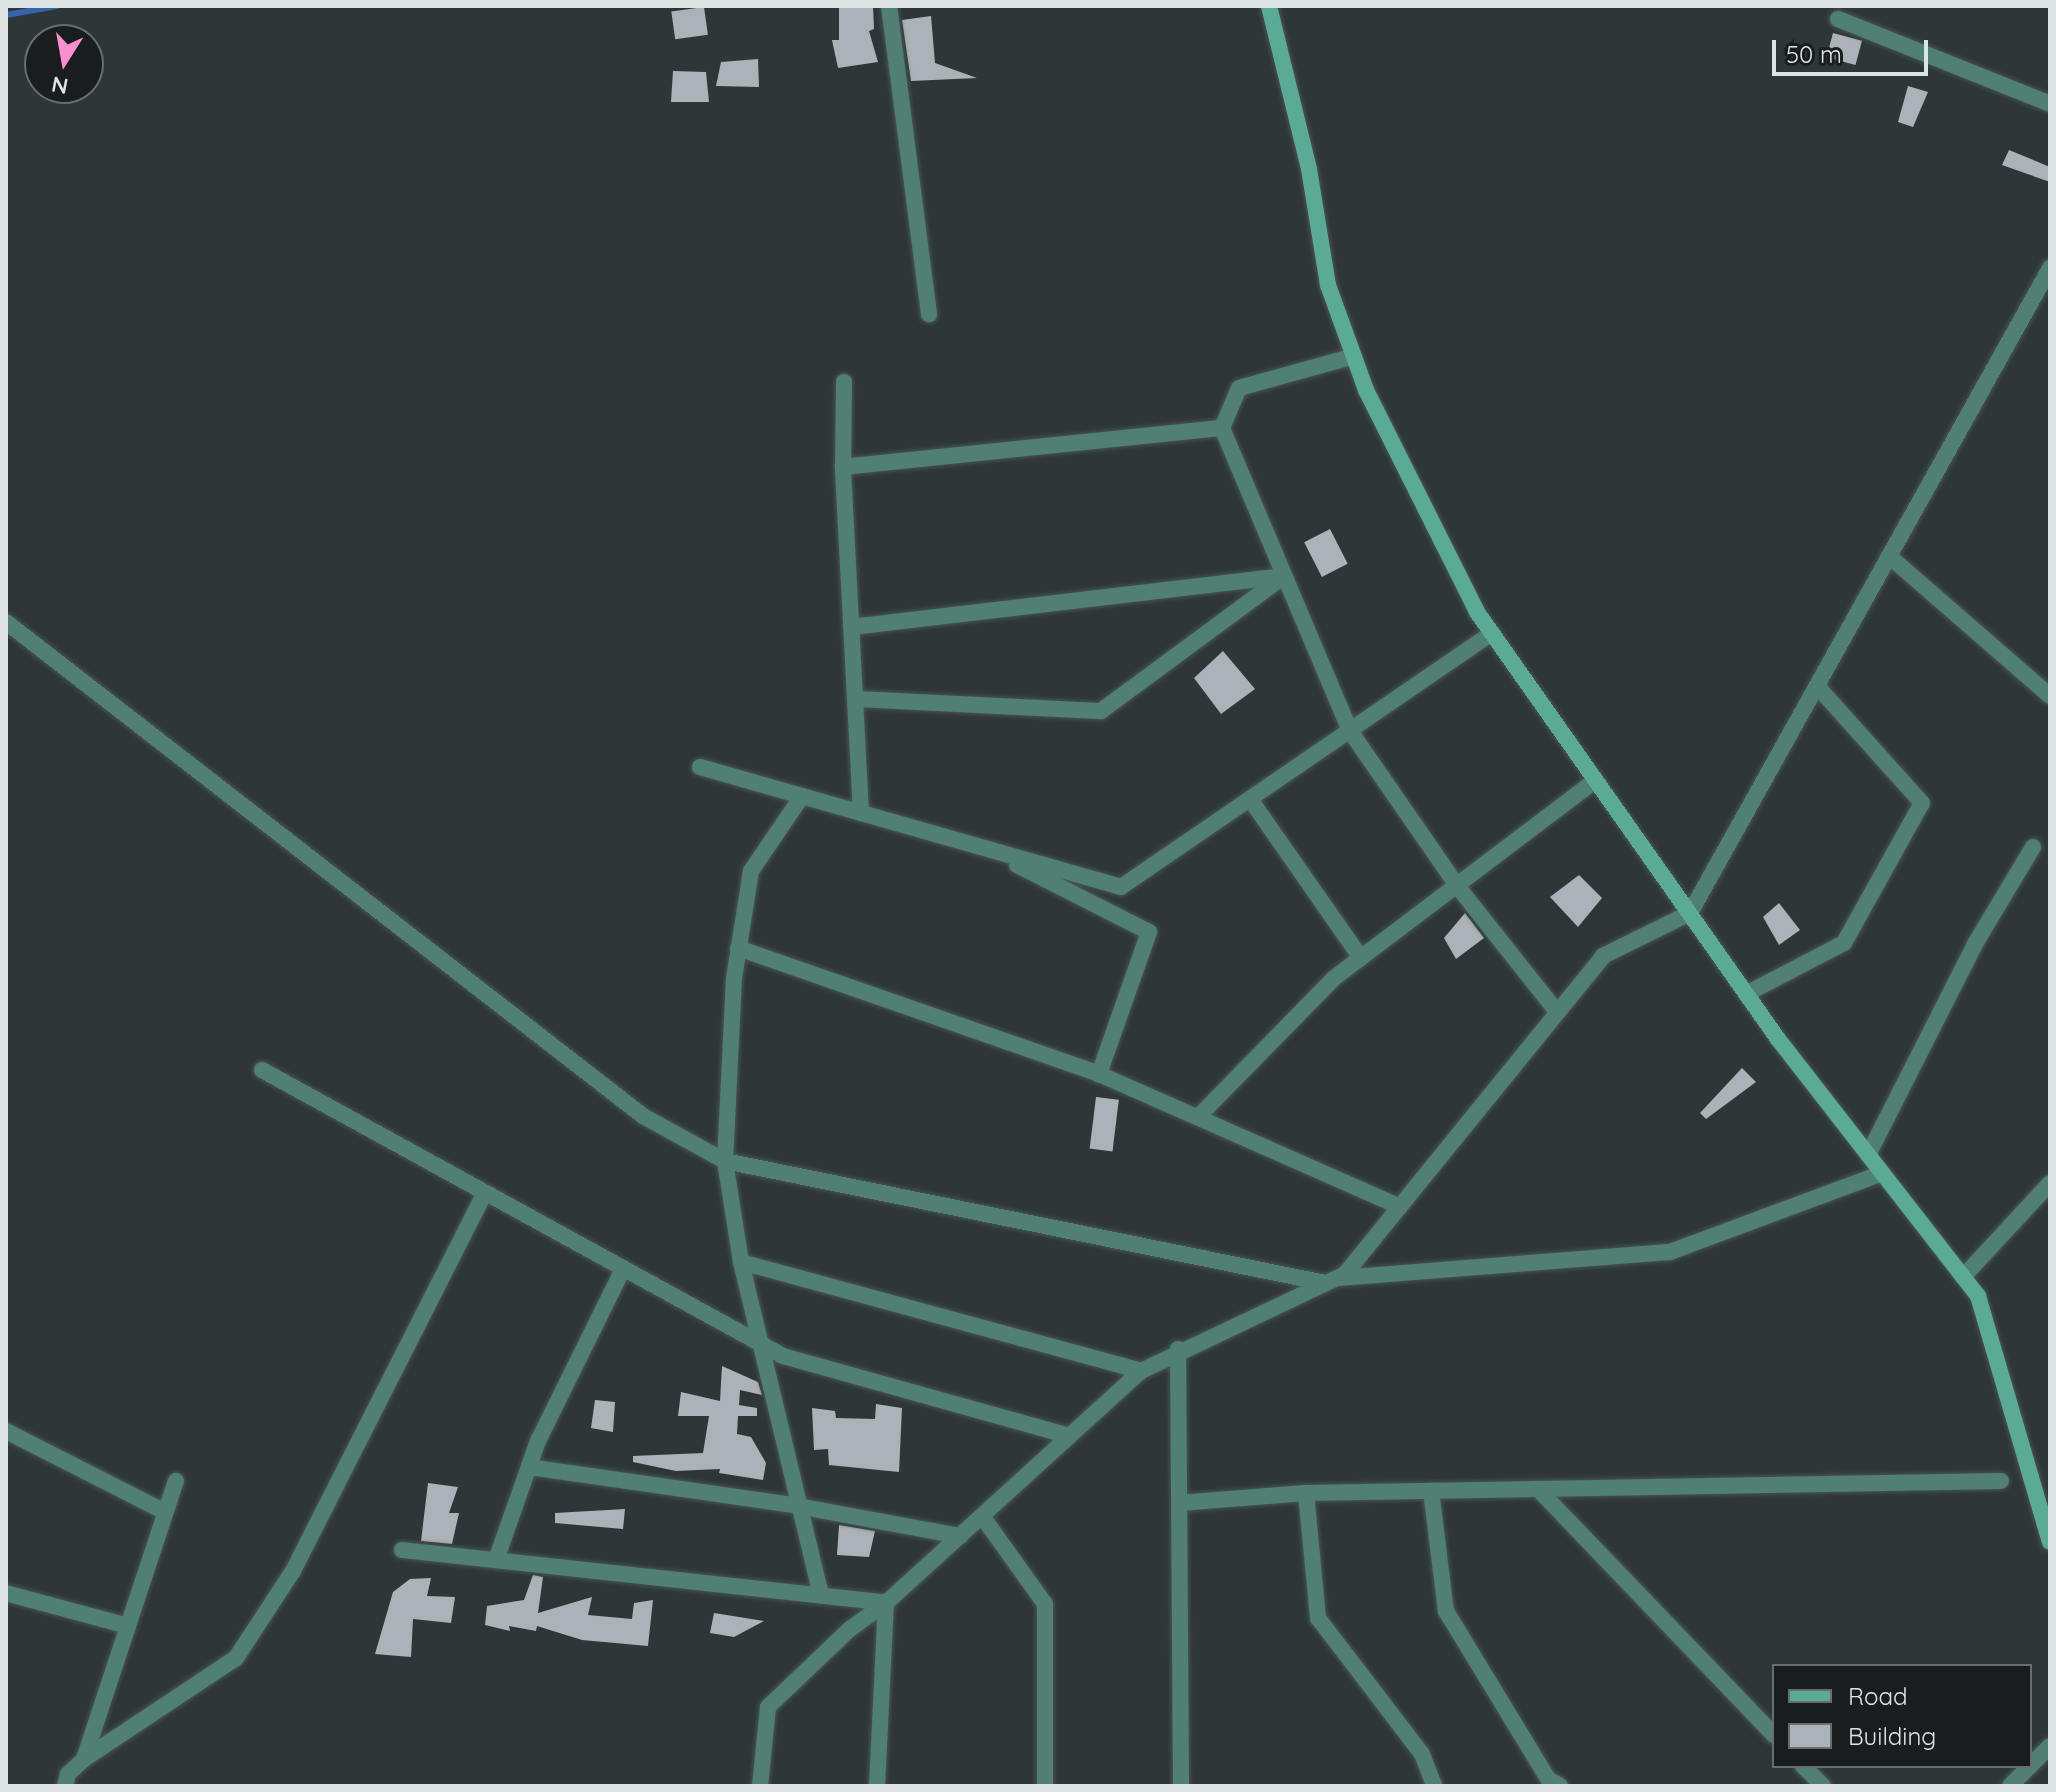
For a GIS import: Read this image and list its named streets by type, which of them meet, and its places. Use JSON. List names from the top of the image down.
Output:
{
  "legend": ["Road", "Building"],
  "scale_bar": "50 m",
  "north": "bottom"
}
